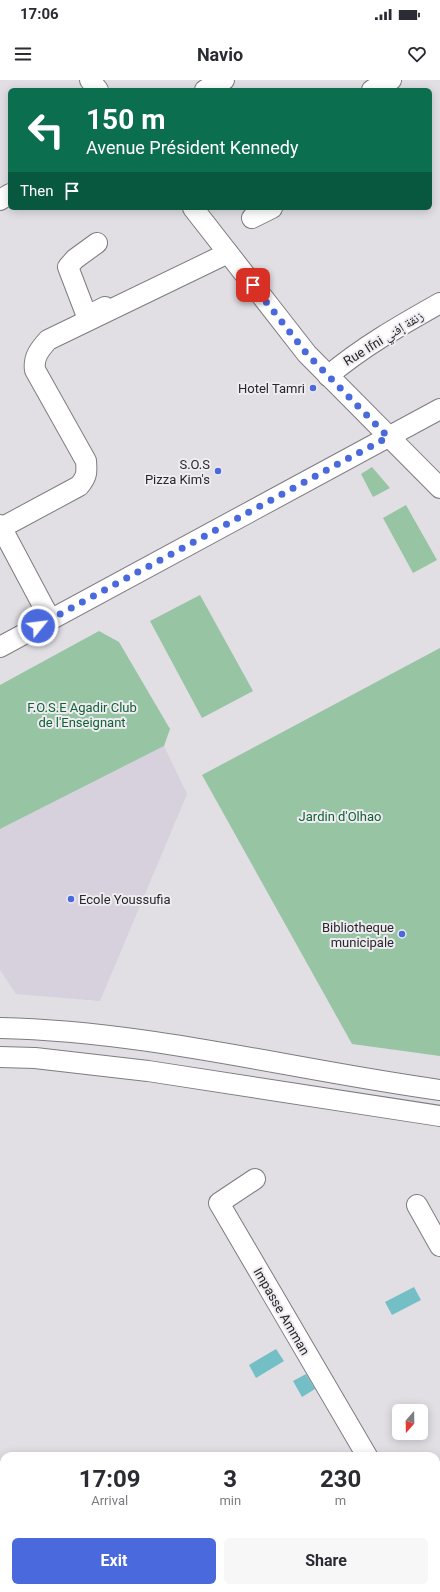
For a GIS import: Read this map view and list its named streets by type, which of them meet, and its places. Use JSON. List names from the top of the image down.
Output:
{
  "streets": {
    "street": ["Rue Ifni زنقة إفني", "Impasse Amman"]
  },
  "parks": ["F.O.S.E Agadir Club de l'Enseignant", "Jardin d'Olhao"],
  "places": [
    "Hotel Tamri",
    "S.O.S Pizza Kim's",
    "Ecole Youssufia",
    "Bibliotheque municipale"
  ],
  "north": "bottom",
  "page": {
    "status": "17:06",
    "header": "Navio",
    "turn": ["150 m", "Avenue Président Kennedy"],
    "then": "Then",
    "eta": [
      "17:09",
      "Arrival",
      "3",
      "min",
      "230",
      "m"
    ],
    "buttons": ["Exit", "Share"]
  }
}
